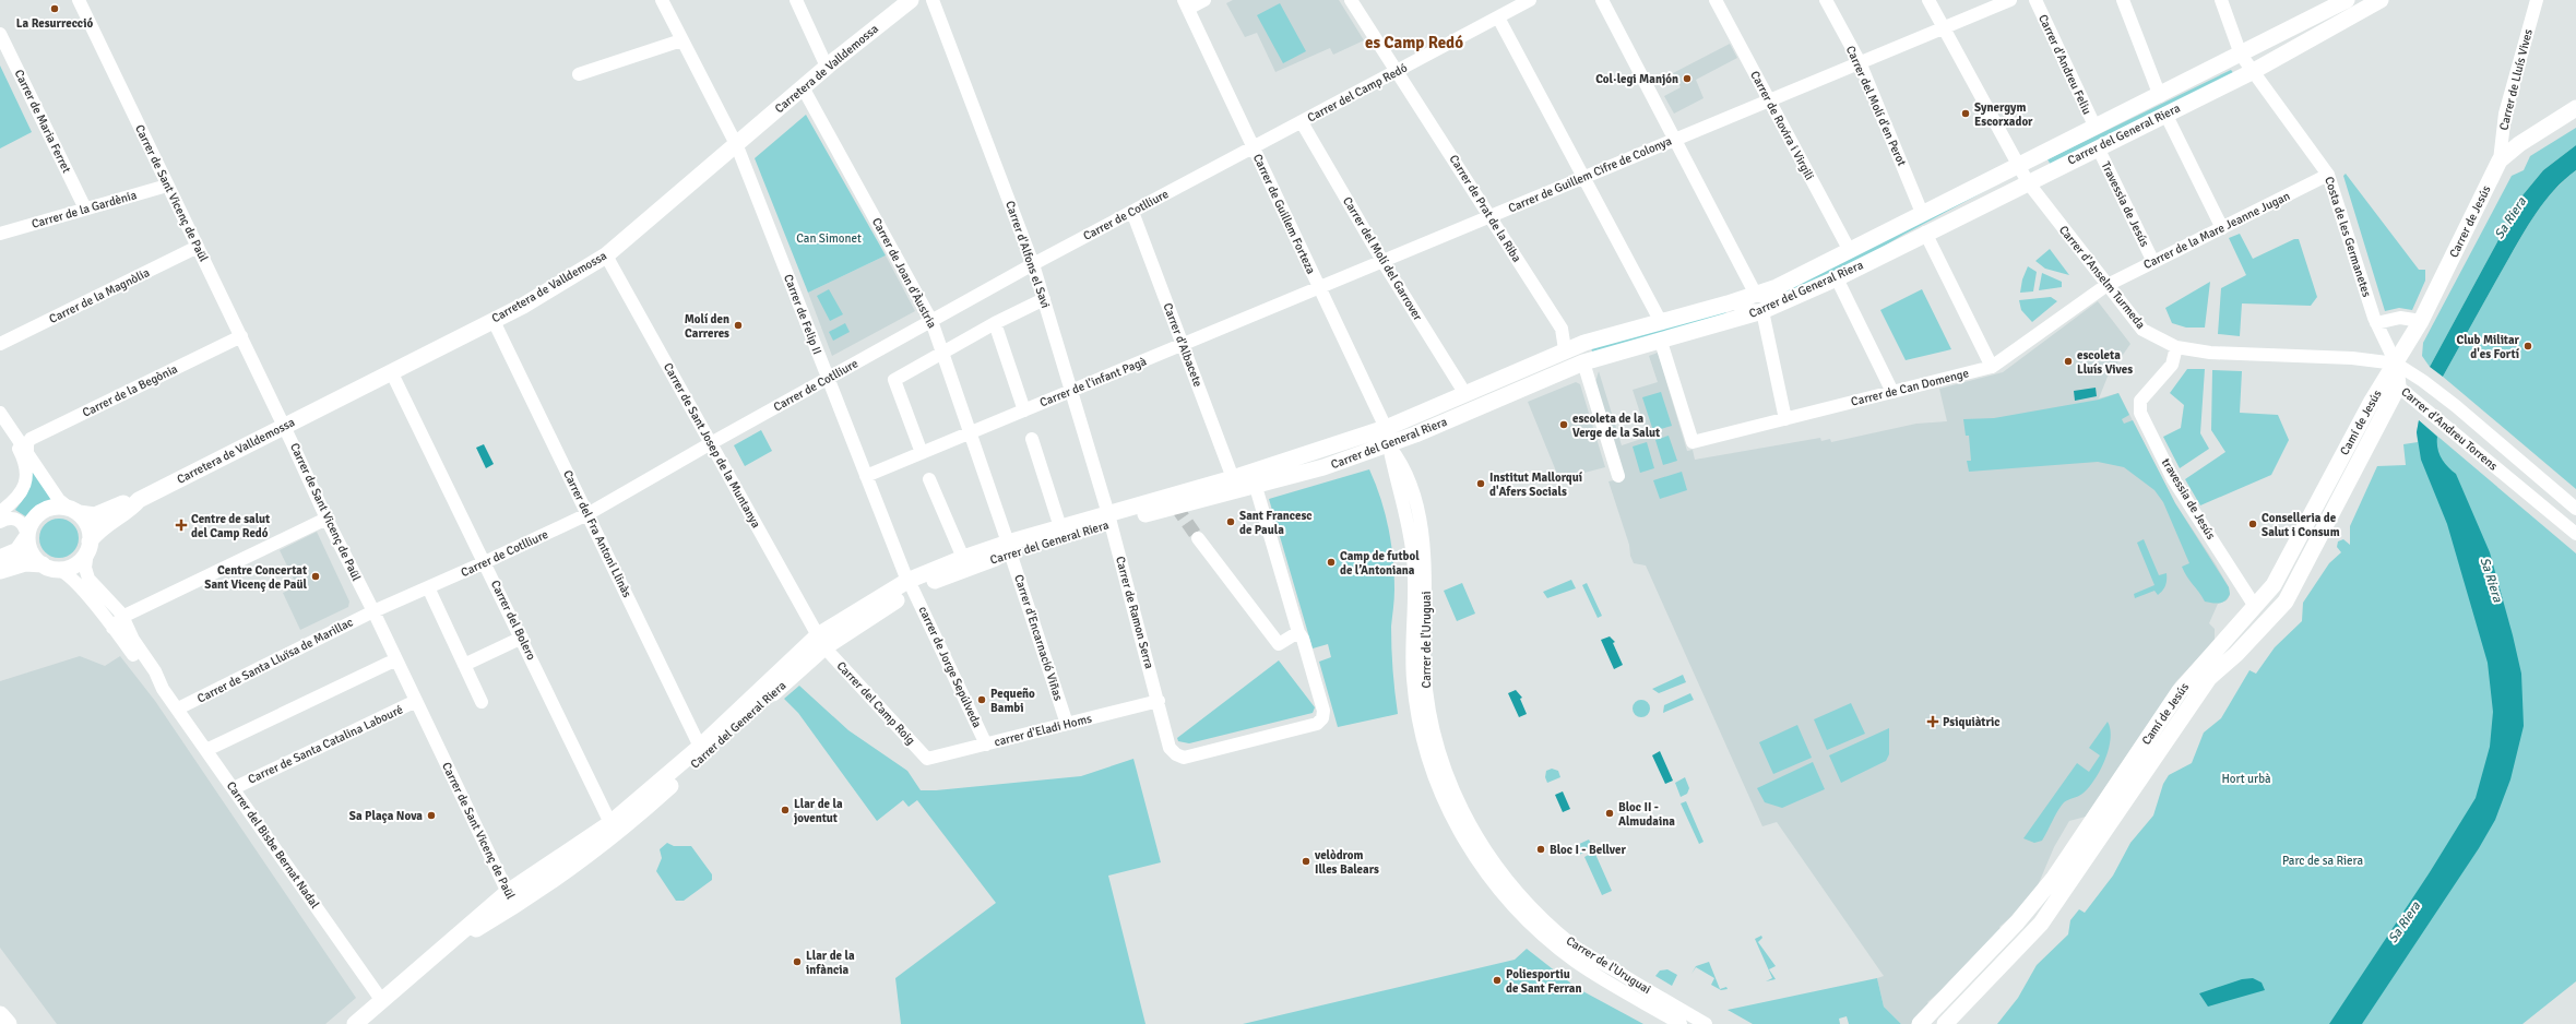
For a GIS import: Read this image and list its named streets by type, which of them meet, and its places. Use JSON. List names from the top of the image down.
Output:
{
  "streets": {
    "main road": [
      "Carretera de Valldemossa",
      "Carrer del General Riera",
      "Carrer de Jesús",
      "Camí de Jesús",
      "Carrer d'Andreu Torrens"
    ],
    "street": [
      "Carrer d'Andreu Feliu",
      "Carrer de Lluís Vives",
      "Carrer del Camp Redó",
      "Carrer del Molí d'en Perot",
      "Carrer de Maria Ferret",
      "Carrer de Rovira i Virgili",
      "Carrer de Guillem Cifre de Colonya",
      "Carrer de Sant Vicenç de Paül",
      "Travessia de Jesús",
      "Carrer de Prat de la Riba",
      "Carrer de la Gardènia",
      "Carrer de Guillem Forteza",
      "Carrer de Cotlliure",
      "Carrer de la Mare Jeanne Jugan",
      "Costa de les Germanetes",
      "Carrer d'Alfons el Savi",
      "Carrer del Molí del Garrover",
      "Carrer de Joan d'Àustria",
      "Carrer d'Anselm Turmeda",
      "Carrer de la Magnòlia",
      "Carrer de Felip II",
      "Carrer d'Albacete",
      "Carrer de l'infant Pagà",
      "Carrer de Can Domenge",
      "Carrer de la Begònia",
      "Carrer de Sant Josep de la Muntanya",
      "travessia de Jesús",
      "Carrer del Fra Antoni Llinàs",
      "Carrer de Ramon Serra",
      "Carrer del Bolero",
      "Carrer d'Encarnació Viñas",
      "Carrer de l'Uruguai",
      "Carrer de Santa Lluïsa de Marillac",
      "carrer de Jorge Sepúlveda",
      "Carrer del Camp Roig",
      "carrer d'Eladi Homs",
      "Carrer de Santa Catalina Labouré",
      "Carrer del Bisbe Bernat Nadal"
    ]
  },
  "crossings": [
    ["Carrer d'Andreu Feliu", "Carrer del General Riera"],
    ["Carretera de Valldemossa", "Carrer de Sant Vicenç de Paül"],
    ["Carretera de Valldemossa", "Carrer de Joan d'Àustria"],
    ["Carretera de Valldemossa", "Carrer de Felip II"],
    ["Carretera de Valldemossa", "Carrer de Sant Josep de la Muntanya"],
    ["Carretera de Valldemossa", "Carrer del Fra Antoni Llinàs"],
    ["Carretera de Valldemossa", "Carrer del Bolero"],
    ["Carretera de Valldemossa", "Carrer del Bisbe Bernat Nadal"],
    ["Carrer de Lluís Vives", "Carrer de Jesús"],
    ["Carrer del Camp Redó", "Carrer de Prat de la Riba"],
    ["Carrer del Camp Redó", "Carrer de Guillem Forteza"],
    ["Carrer del Camp Redó", "Carrer de Cotlliure"],
    ["Carrer del Camp Redó", "Carrer del Molí del Garrover"],
    ["Carrer del Molí d'en Perot", "Carrer del General Riera"],
    ["Carrer del Molí d'en Perot", "Carrer de Guillem Cifre de Colonya"],
    ["Carrer de Maria Ferret", "Carrer de la Gardènia"],
    ["Carrer de Rovira i Virgili", "Carrer del General Riera"],
    ["Carrer de Rovira i Virgili", "Carrer de Guillem Cifre de Colonya"],
    ["Carrer del General Riera", "Carrer de Sant Vicenç de Paül"],
    ["Carrer del General Riera", "Travessia de Jesús"],
    ["Carrer del General Riera", "Carrer de Prat de la Riba"],
    ["Carrer del General Riera", "Carrer de Guillem Forteza"],
    ["Carrer del General Riera", "Costa de les Germanetes"],
    ["Carrer del General Riera", "Carrer d'Alfons el Savi"],
    ["Carrer del General Riera", "Carrer del Molí del Garrover"],
    ["Carrer del General Riera", "Carrer de Joan d'Àustria"],
    ["Carrer del General Riera", "Carrer d'Anselm Turmeda"],
    ["Carrer del General Riera", "Carrer de Felip II"],
    ["Carrer del General Riera", "Carrer d'Albacete"],
    ["Carrer del General Riera", "Carrer de Can Domenge"],
    ["Carrer del General Riera", "Carrer de Sant Josep de la Muntanya"],
    ["Carrer del General Riera", "Carrer del Fra Antoni Llinàs"],
    ["Carrer del General Riera", "Carrer de Ramon Serra"],
    ["Carrer del General Riera", "Carrer del Bolero"],
    ["Carrer del General Riera", "Carrer d'Encarnació Viñas"],
    ["Carrer del General Riera", "Carrer de l'Uruguai"],
    ["Carrer del General Riera", "carrer de Jorge Sepúlveda"],
    ["Carrer del General Riera", "Carrer del Camp Roig"],
    ["Carrer del General Riera", "Carrer del Bisbe Bernat Nadal"],
    ["Carrer de Guillem Cifre de Colonya", "Carrer de Prat de la Riba"],
    ["Carrer de Guillem Cifre de Colonya", "Carrer de Guillem Forteza"],
    ["Carrer de Guillem Cifre de Colonya", "Carrer del Molí del Garrover"],
    ["Carrer de Guillem Cifre de Colonya", "Carrer d'Anselm Turmeda"],
    ["Carrer de Guillem Cifre de Colonya", "Carrer de l'infant Pagà"],
    ["Carrer de Sant Vicenç de Paül", "Carrer de la Gardènia"],
    ["Carrer de Sant Vicenç de Paül", "Carrer de Cotlliure"],
    ["Carrer de Sant Vicenç de Paül", "Carrer de la Magnòlia"],
    ["Carrer de Sant Vicenç de Paül", "Carrer de la Begònia"],
    ["Carrer de Sant Vicenç de Paül", "Carrer de Santa Lluïsa de Marillac"],
    ["Carrer de Sant Vicenç de Paül", "Carrer de Santa Catalina Labouré"],
    ["Travessia de Jesús", "Carrer de la Mare Jeanne Jugan"],
    ["Carrer de Guillem Forteza", "Carrer de Cotlliure"],
    ["Carrer de Guillem Forteza", "Carrer de l'infant Pagà"],
    ["Carrer de Guillem Forteza", "Carrer de l'Uruguai"],
    ["Carrer de Cotlliure", "Carrer d'Alfons el Savi"],
    ["Carrer de Cotlliure", "Carrer de Joan d'Àustria"],
    ["Carrer de Cotlliure", "Carrer de Felip II"],
    ["Carrer de Cotlliure", "Carrer d'Albacete"],
    ["Carrer de Cotlliure", "Carrer de Sant Josep de la Muntanya"],
    ["Carrer de Cotlliure", "Carrer del Fra Antoni Llinàs"],
    ["Carrer de Cotlliure", "Carrer del Bolero"],
    ["Carrer de Cotlliure", "Carrer de Santa Lluïsa de Marillac"],
    ["Carrer de Jesús", "Costa de les Germanetes"],
    ["Carrer de Jesús", "Carrer d'Anselm Turmeda"],
    ["Carrer de Jesús", "Camí de Jesús"],
    ["Carrer de Jesús", "Carrer d'Andreu Torrens"],
    ["Carrer de la Mare Jeanne Jugan", "Costa de les Germanetes"],
    ["Carrer de la Mare Jeanne Jugan", "Carrer d'Anselm Turmeda"],
    ["Carrer de la Mare Jeanne Jugan", "Carrer de Can Domenge"],
    ["Costa de les Germanetes", "Carrer d'Anselm Turmeda"],
    ["Costa de les Germanetes", "Camí de Jesús"],
    ["Costa de les Germanetes", "Carrer d'Andreu Torrens"],
    ["Carrer d'Alfons el Savi", "Carrer de l'infant Pagà"],
    ["Carrer d'Alfons el Savi", "Carrer de Ramon Serra"],
    ["Carrer de Joan d'Àustria", "Carrer de l'infant Pagà"],
    ["Carrer de Joan d'Àustria", "Carrer d'Encarnació Viñas"],
    ["Carrer d'Anselm Turmeda", "Carrer de Can Domenge"],
    ["Carrer d'Anselm Turmeda", "Camí de Jesús"],
    ["Carrer d'Anselm Turmeda", "Carrer d'Andreu Torrens"],
    ["Carrer d'Anselm Turmeda", "travessia de Jesús"],
    ["Carrer de Felip II", "Carrer de l'infant Pagà"],
    ["Carrer de Felip II", "carrer de Jorge Sepúlveda"],
    ["Carrer d'Albacete", "Carrer de l'infant Pagà"],
    ["Camí de Jesús", "Carrer d'Andreu Torrens"],
    ["Camí de Jesús", "travessia de Jesús"],
    ["Carrer de Sant Josep de la Muntanya", "Carrer del Camp Roig"],
    ["Carrer de Ramon Serra", "carrer d'Eladi Homs"],
    ["Carrer d'Encarnació Viñas", "carrer d'Eladi Homs"],
    ["Carrer de Santa Lluïsa de Marillac", "Carrer del Bisbe Bernat Nadal"],
    ["carrer de Jorge Sepúlveda", "carrer d'Eladi Homs"],
    ["Carrer del Camp Roig", "carrer d'Eladi Homs"],
    ["Carrer de Santa Catalina Labouré", "Carrer del Bisbe Bernat Nadal"]
  ],
  "districts": ["es Camp Redó"],
  "water": ["Sa Riera"],
  "parks": ["Can Simonet", "Hort urbà", "Parc de sa Riera"],
  "places": {
    "other": [
      "La Resurrecció",
      "Col·legi Manjón",
      "Synergym Escorxador",
      "Molí den Carreres",
      "Club Militar d'es Fortí",
      "escoleta Lluís Vives",
      "escoleta de la Verge de la Salut",
      "Institut Mallorquí d'Afers Socials",
      "Sant Francesc de Paula",
      "Conselleria de Salut i Consum",
      "Camp de futbol de l’Antoniana",
      "Centre Concertat Sant Vicenç de Paül",
      "Pequeño Bambi",
      "Llar de la joventut",
      "Bloc II - Almudaina",
      "Sa Plaça Nova",
      "Bloc I - Bellver",
      "velòdrom Illes Balears",
      "Llar de la infància",
      "Poliesportiu de Sant Ferran"
    ],
    "health": ["Centre de salut del Camp Redó", "Psiquiàtric"]
  }
}
